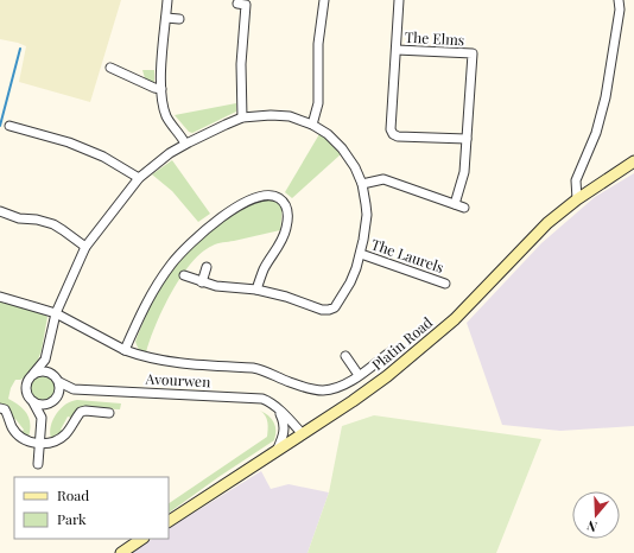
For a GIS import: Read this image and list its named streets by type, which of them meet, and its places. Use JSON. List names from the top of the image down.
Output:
{
  "streets": {
    "main road": ["Platin Road"],
    "street": ["The Elms", "The Laurels", "Avourwen"]
  },
  "crossings": [
    ["Platin Road", "Avourwen"]
  ],
  "legend": ["Road", "Park"],
  "north": "bottom"
}
